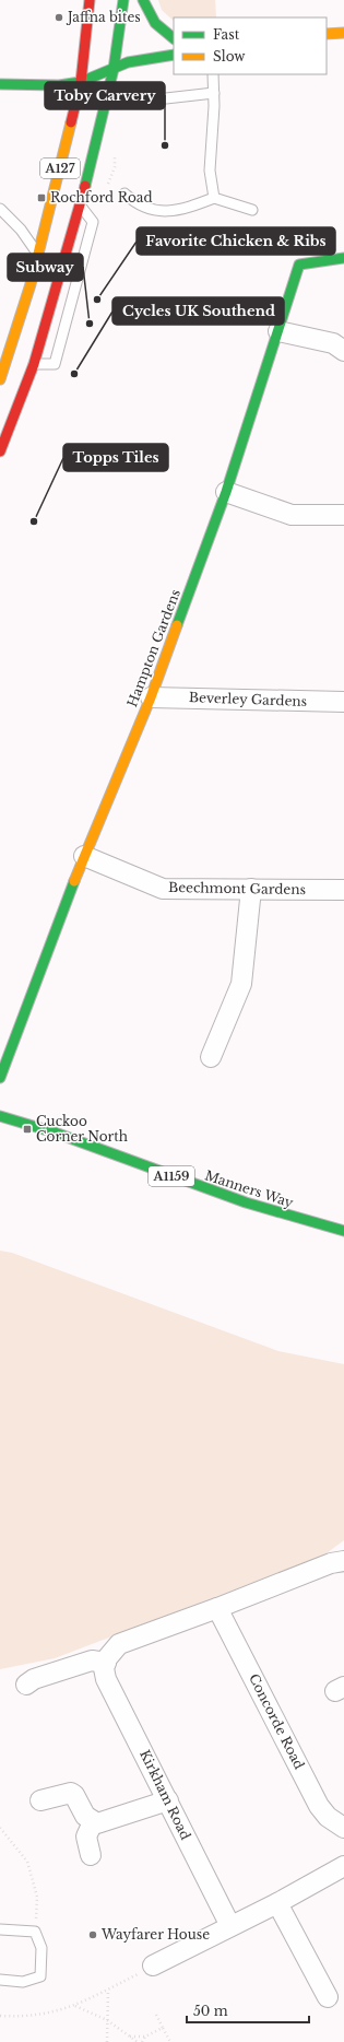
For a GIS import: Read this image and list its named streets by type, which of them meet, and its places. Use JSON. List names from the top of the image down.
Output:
{
  "streets": {
    "main road": [
      "A127",
      "Hampton Gardens",
      "A1159",
      "Manners Way"
    ],
    "street": [
      "Beverley Gardens",
      "Beechmont Gardens",
      "Concorde Road",
      "Kirkham Road"
    ]
  },
  "crossings": [
    ["Hampton Gardens", "Beverley Gardens"],
    ["Hampton Gardens", "Beechmont Gardens"]
  ],
  "places": {
    "other": [
      "Jaffna bites",
      "Toby Carvery",
      "Favorite Chicken & Ribs",
      "Subway",
      "Cycles UK Southend",
      "Topps Tiles",
      "Wayfarer House"
    ],
    "transit": ["Rochford Road", "Cuckoo Corner North"]
  },
  "legend": ["Fast", "Slow"],
  "scale_bar": "50 m"
}
